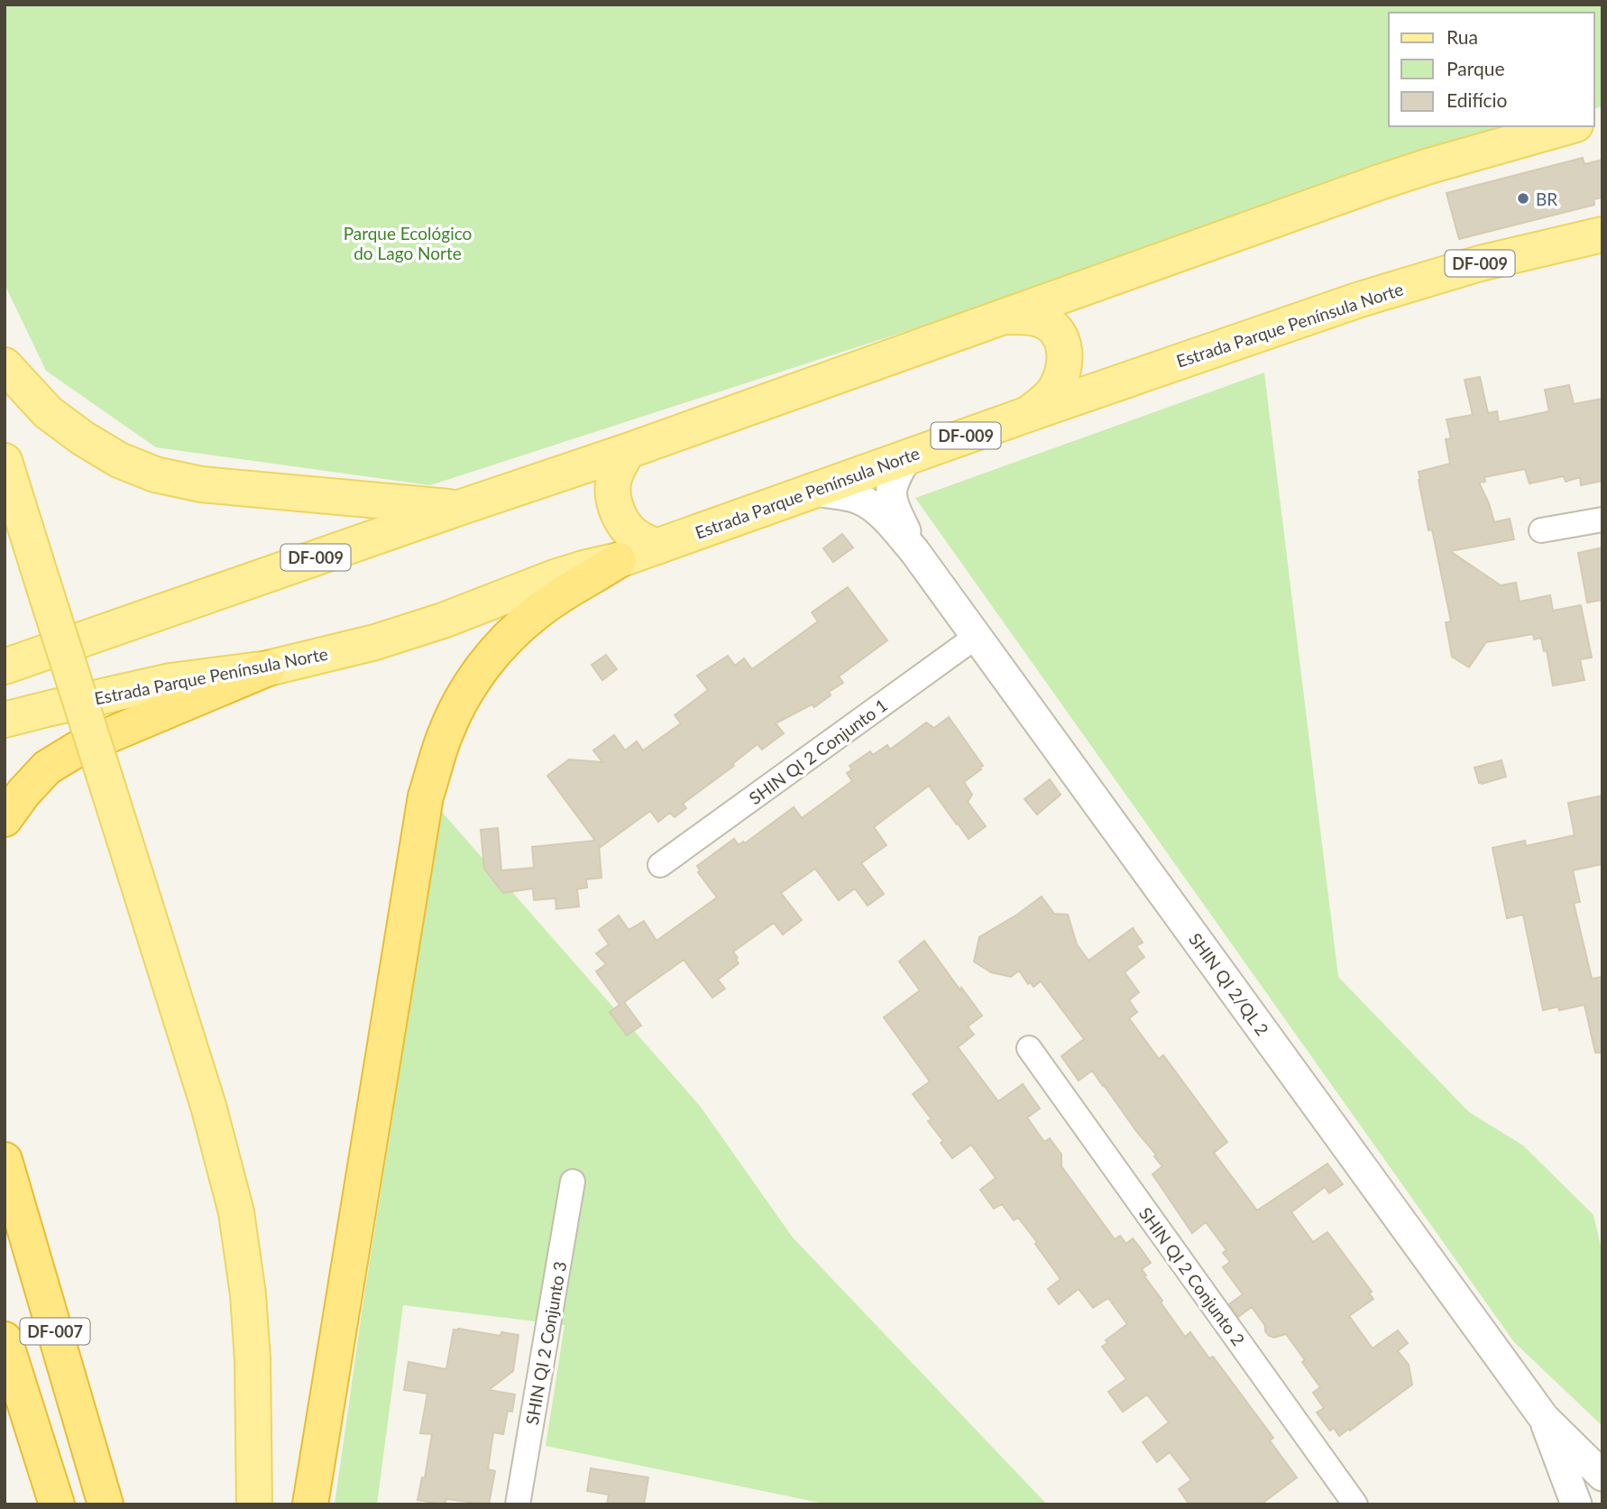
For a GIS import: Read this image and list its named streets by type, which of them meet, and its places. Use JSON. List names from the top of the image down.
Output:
{
  "streets": {
    "highway": ["DF-007"],
    "main road": ["DF-009", "Estrada Parque Península Norte"],
    "street": [
      "SHIN QI 2 Conjunto 1",
      "SHIN QI 2/QL 2",
      "SHIN QI 2 Conjunto 2",
      "SHIN QI 2 Conjunto 3"
    ]
  },
  "crossings": [
    ["Estrada Parque Península Norte", "SHIN QI 2/QL 2"],
    ["SHIN QI 2 Conjunto 1", "SHIN QI 2/QL 2"]
  ],
  "parks": ["Parque Ecológico do Lago Norte"],
  "places": ["BR"],
  "legend": ["Rua", "Parque", "Edifício"]
}
